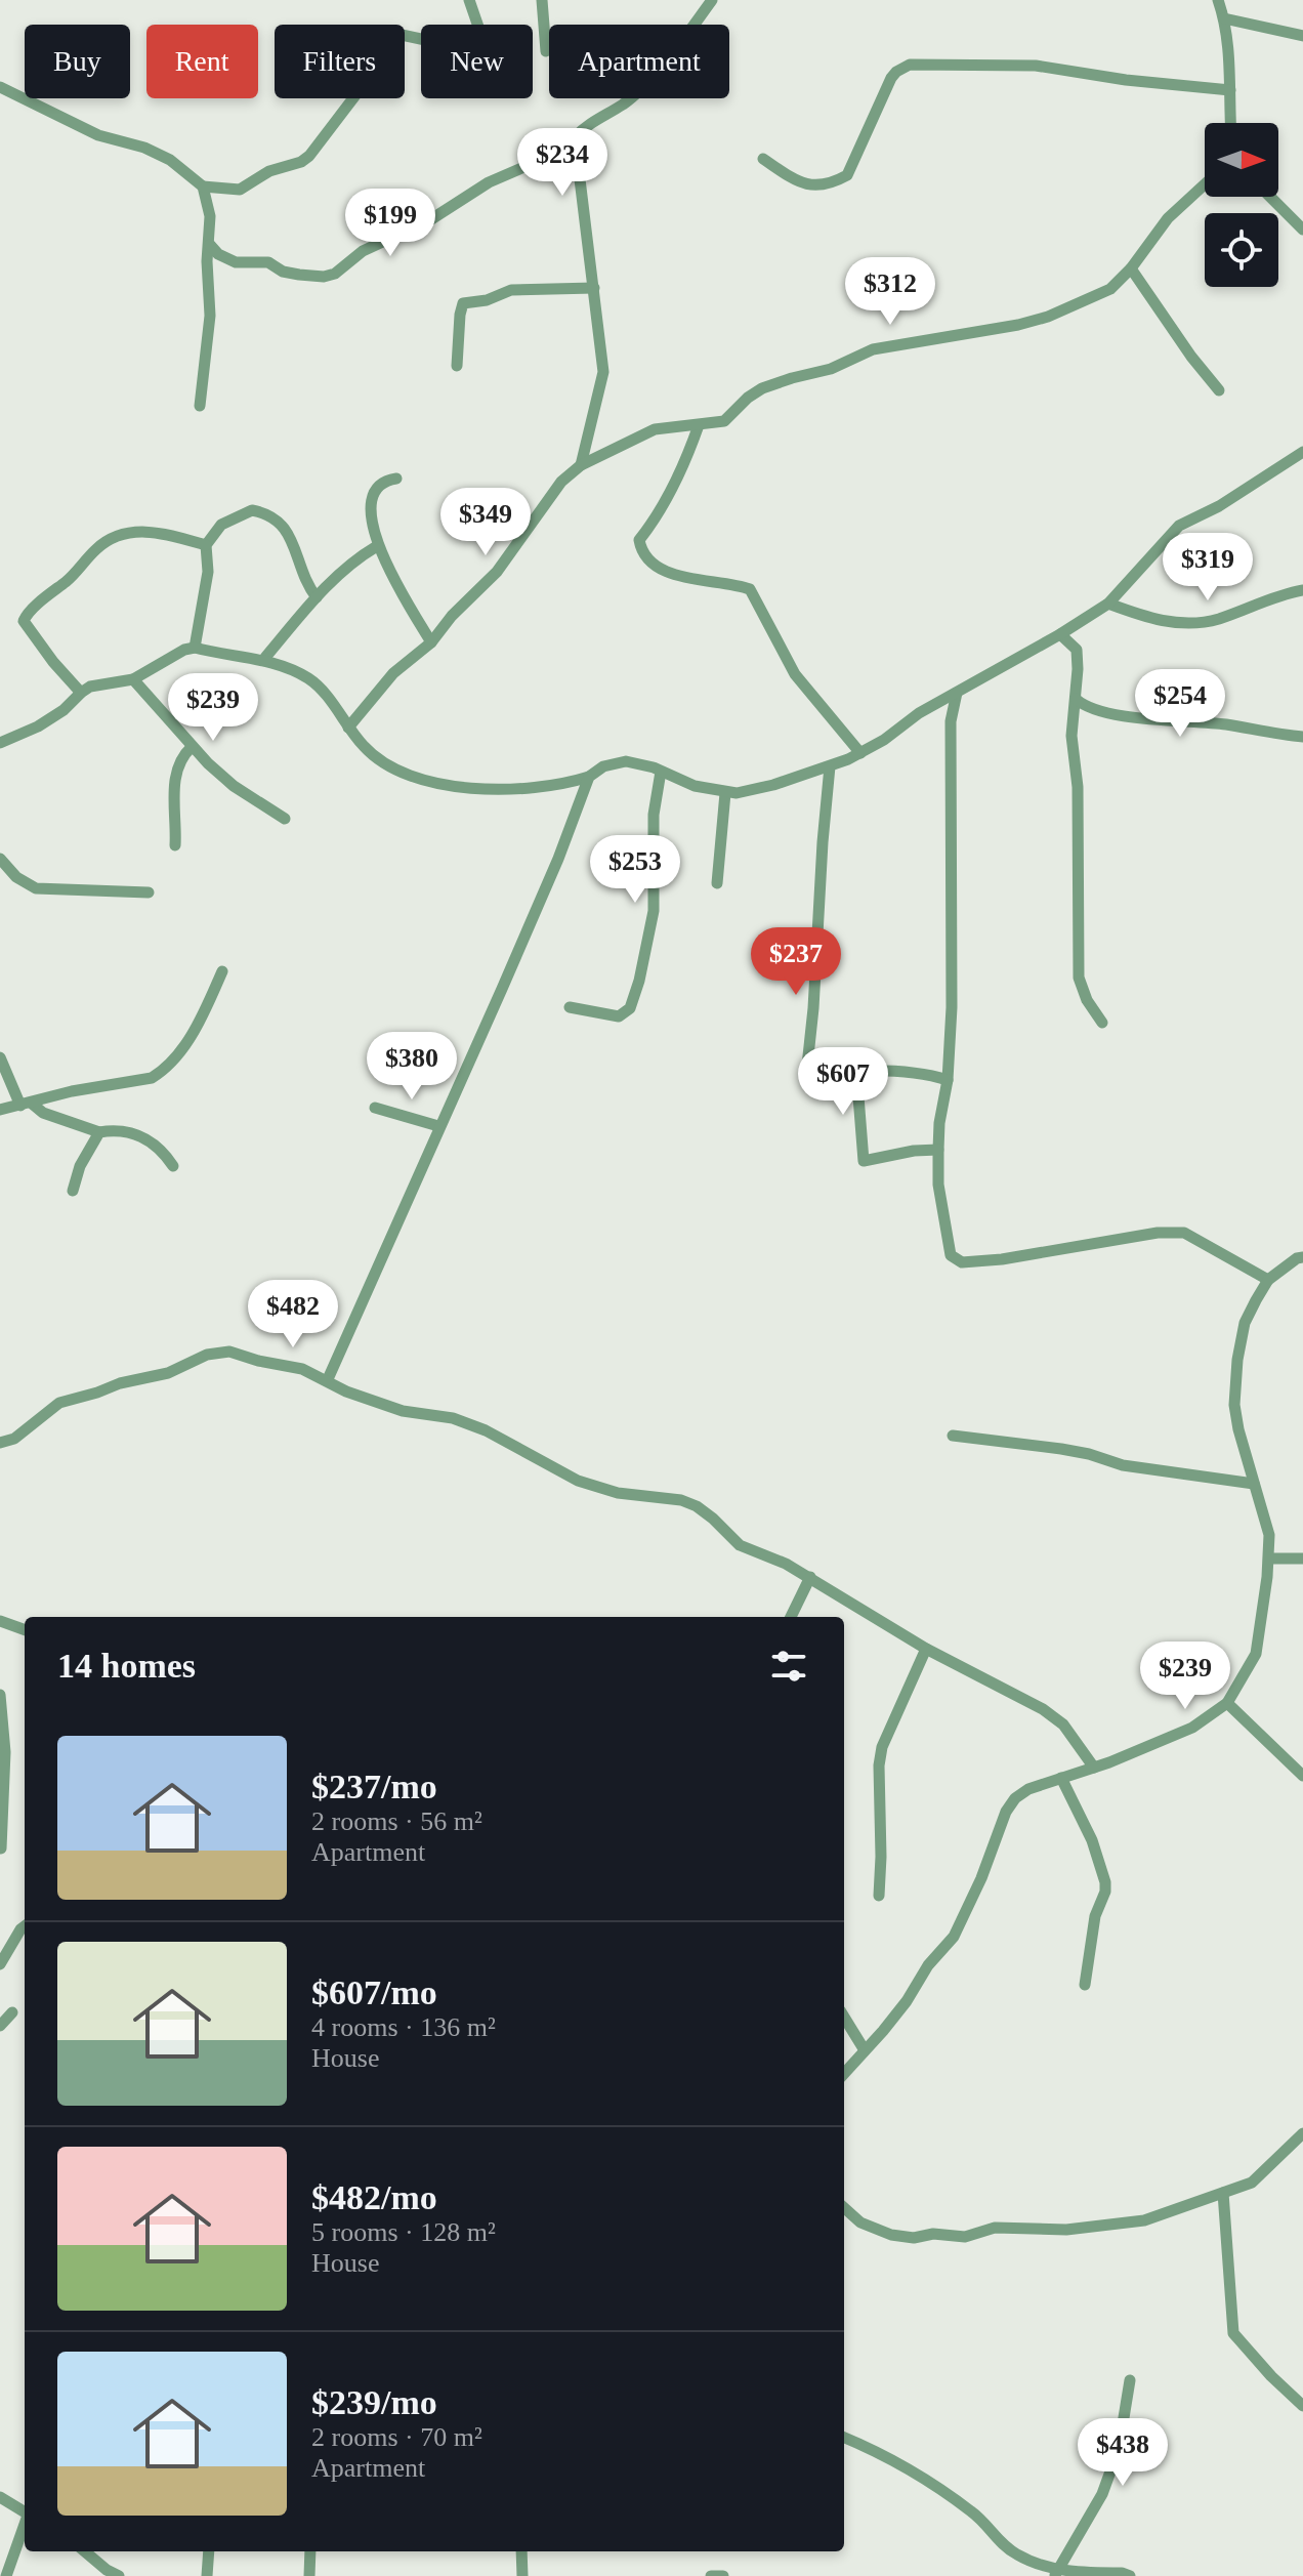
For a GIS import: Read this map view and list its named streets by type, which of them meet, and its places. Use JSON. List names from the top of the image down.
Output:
{
  "north": "right",
  "page": {
    "chip": [
      "Buy",
      "Rent",
      "Filters",
      "New",
      "Apartment"
    ],
    "price": [
      "$234",
      "$199",
      "$312",
      "$349",
      "$319",
      "$254",
      "$239",
      "$253",
      "$237",
      "$380",
      "$607",
      "$482",
      "$239",
      "$438"
    ],
    "heading": "14 homes",
    "list": [
      {
        "name": "$237/mo",
        "note": "2 rooms · 56 m² · Apartment"
      },
      {
        "name": "$607/mo",
        "note": "4 rooms · 136 m² · House"
      },
      {
        "name": "$482/mo",
        "note": "5 rooms · 128 m² · House"
      },
      {
        "name": "$239/mo",
        "note": "2 rooms · 70 m² · Apartment"
      }
    ]
  }
}
